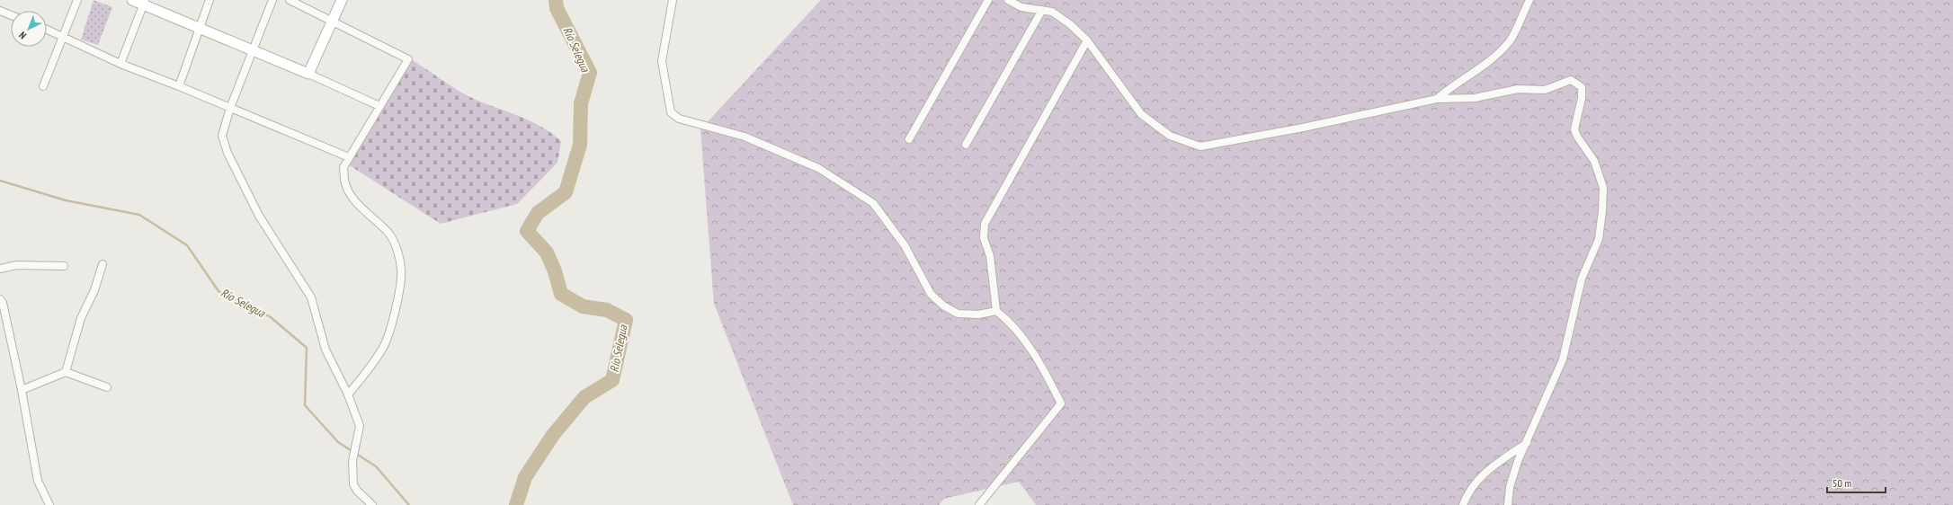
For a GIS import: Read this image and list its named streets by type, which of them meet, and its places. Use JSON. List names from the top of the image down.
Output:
{
  "water": ["Río Selegua"],
  "scale_bar": "50 m",
  "north": "bottom left"
}
